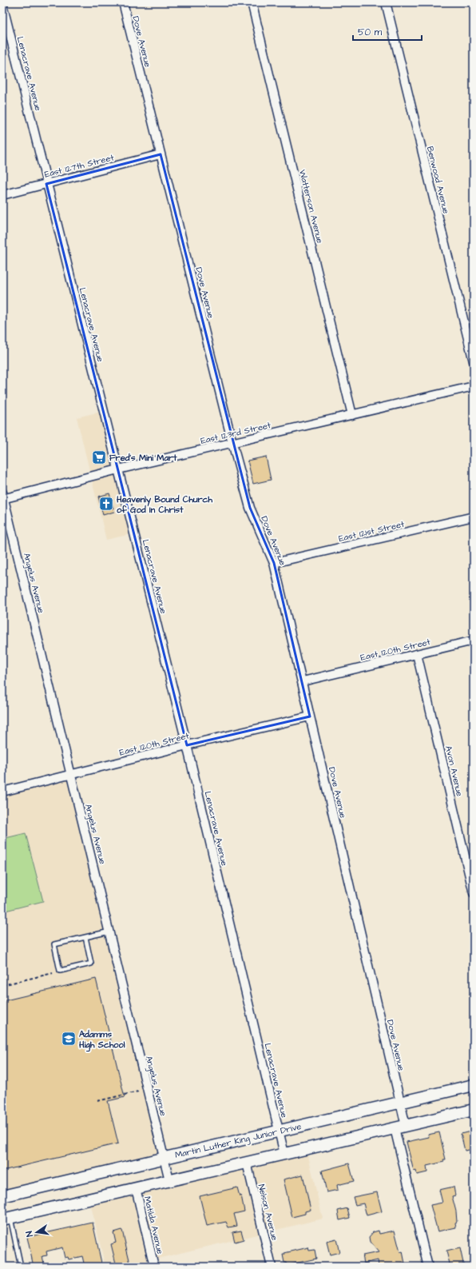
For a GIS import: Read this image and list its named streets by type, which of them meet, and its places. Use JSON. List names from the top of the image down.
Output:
{
  "streets": {
    "main road": ["Martin Luther King Junior Drive"],
    "street": [
      "Dove Avenue",
      "Lenacrave Avenue",
      "East 127th Street",
      "Benwood Avenue",
      "Watterson Avenue",
      "East 123rd Street",
      "East 121st Street",
      "Angelus Avenue",
      "East 120th Street",
      "Avon Avenue",
      "Nelson Avenue",
      "Matilda Avenue"
    ]
  },
  "crossings": [
    ["Dove Avenue", "East 127th Street"],
    ["Dove Avenue", "East 123rd Street"],
    ["Dove Avenue", "East 121st Street"],
    ["Dove Avenue", "East 120th Street"],
    ["Dove Avenue", "Martin Luther King Junior Drive"],
    ["Lenacrave Avenue", "East 127th Street"],
    ["Lenacrave Avenue", "East 123rd Street"],
    ["Lenacrave Avenue", "East 120th Street"],
    ["Lenacrave Avenue", "Martin Luther King Junior Drive"],
    ["Watterson Avenue", "East 123rd Street"],
    ["East 123rd Street", "Angelus Avenue"],
    ["Angelus Avenue", "East 120th Street"],
    ["Angelus Avenue", "Martin Luther King Junior Drive"],
    ["East 120th Street", "Avon Avenue"]
  ],
  "places": {
    "supermarket": ["Fred's Mini Mart"],
    "church": ["Heavenly Bound Church of God In Christ"],
    "school or university": ["Adamms High School"]
  },
  "scale_bar": "50 m",
  "north": "left"
}
